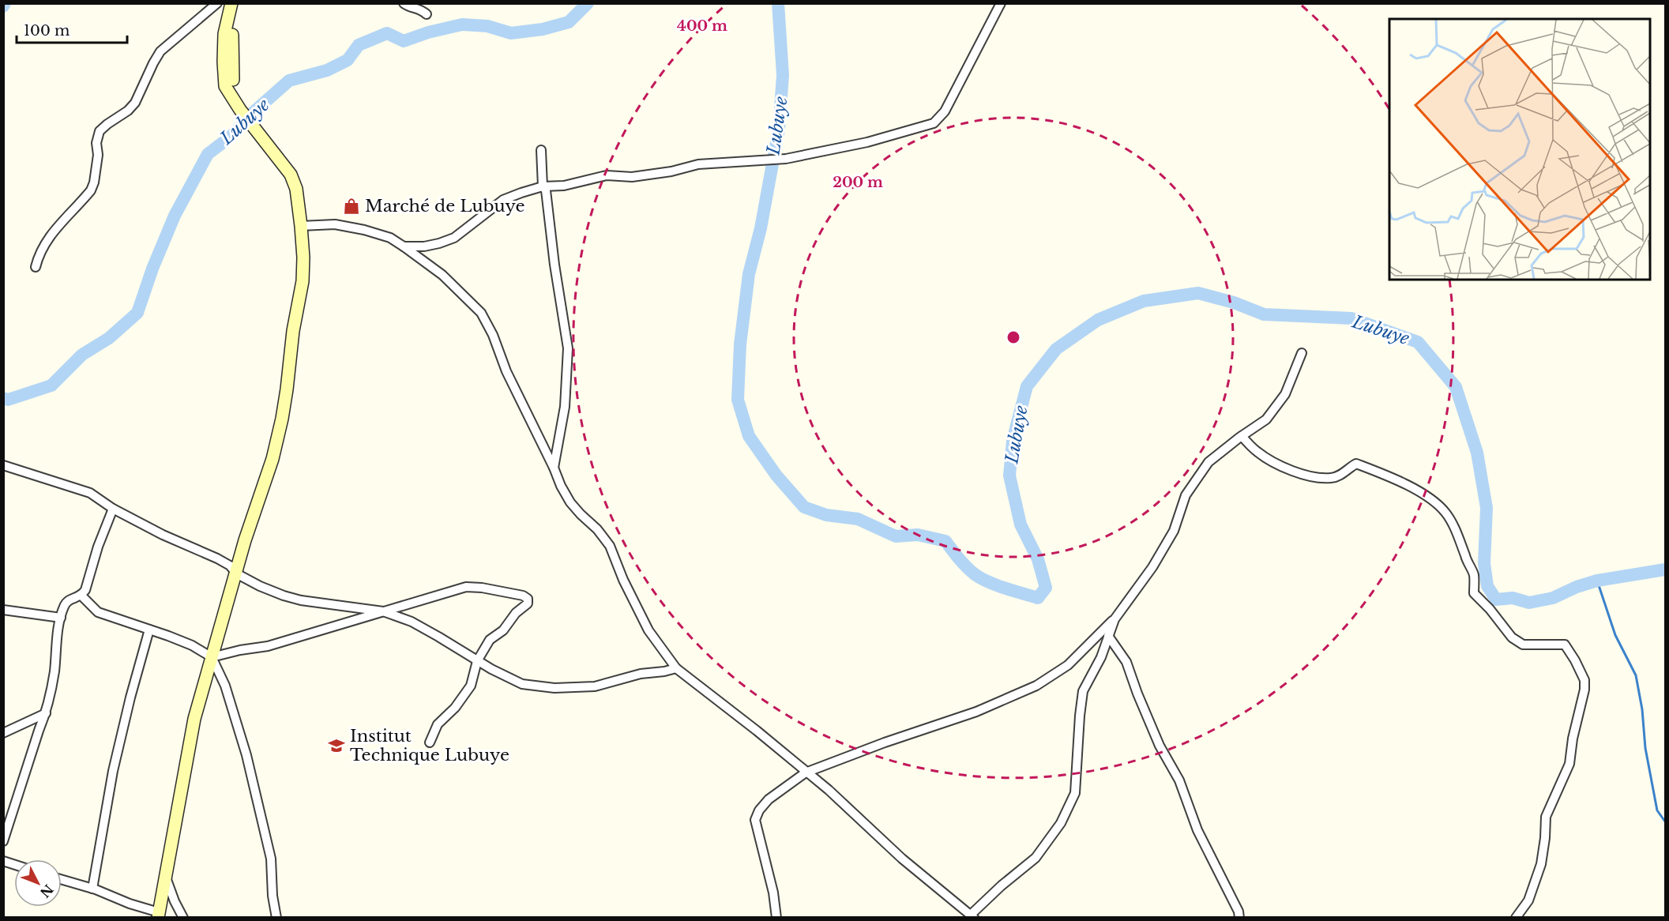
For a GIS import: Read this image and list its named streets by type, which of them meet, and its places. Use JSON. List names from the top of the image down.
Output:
{
  "water": ["Lubuye"],
  "places": {
    "shop": ["Marché de Lubuye"],
    "school or university": ["Institut Technique Lubuye"]
  },
  "scale_bar": "100 m",
  "north": "bottom right",
  "rings": ["400 m", "200 m"]
}
